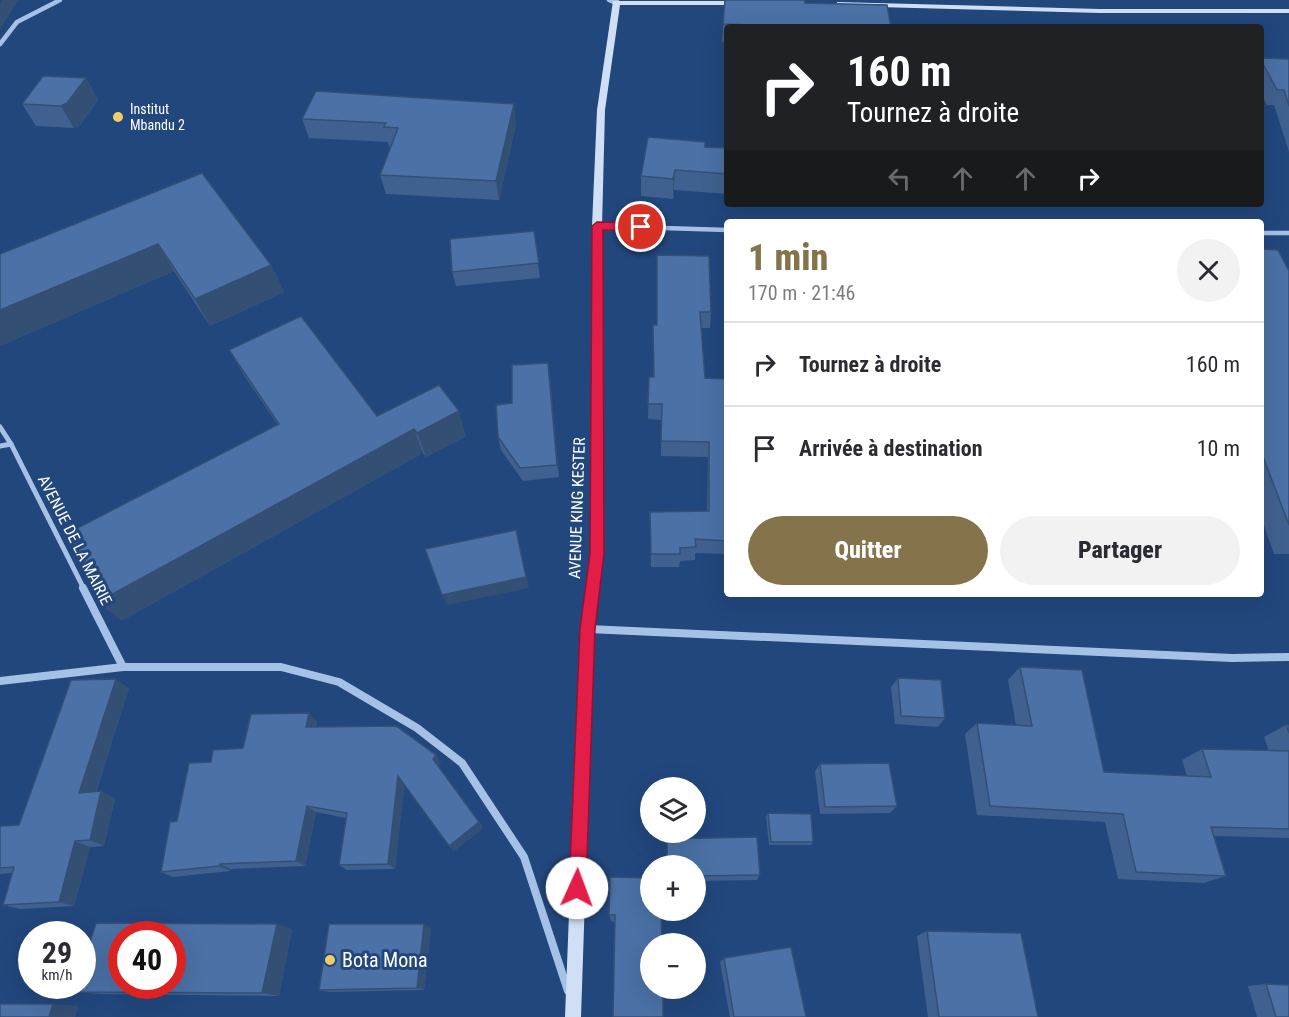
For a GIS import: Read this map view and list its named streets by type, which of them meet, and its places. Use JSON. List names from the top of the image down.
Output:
{
  "streets": {
    "street": ["AVENUE KING KESTER", "AVENUE DE LA MAIRIE"]
  },
  "places": ["Institut Mbandu 2", "Bota Mona"],
  "page": {
    "turn": ["160 m", "Tournez à droite"],
    "heading": ["1 min", "170 m · 21:46"],
    "list": [
      {
        "name": "Tournez à droite",
        "value": "160 m"
      },
      {
        "name": "Arrivée à destination",
        "value": "10 m"
      }
    ],
    "buttons": ["Quitter", "Partager"],
    "map_buttons": ["+", "−"],
    "speed": "29 km/h",
    "limit": "40"
  }
}
